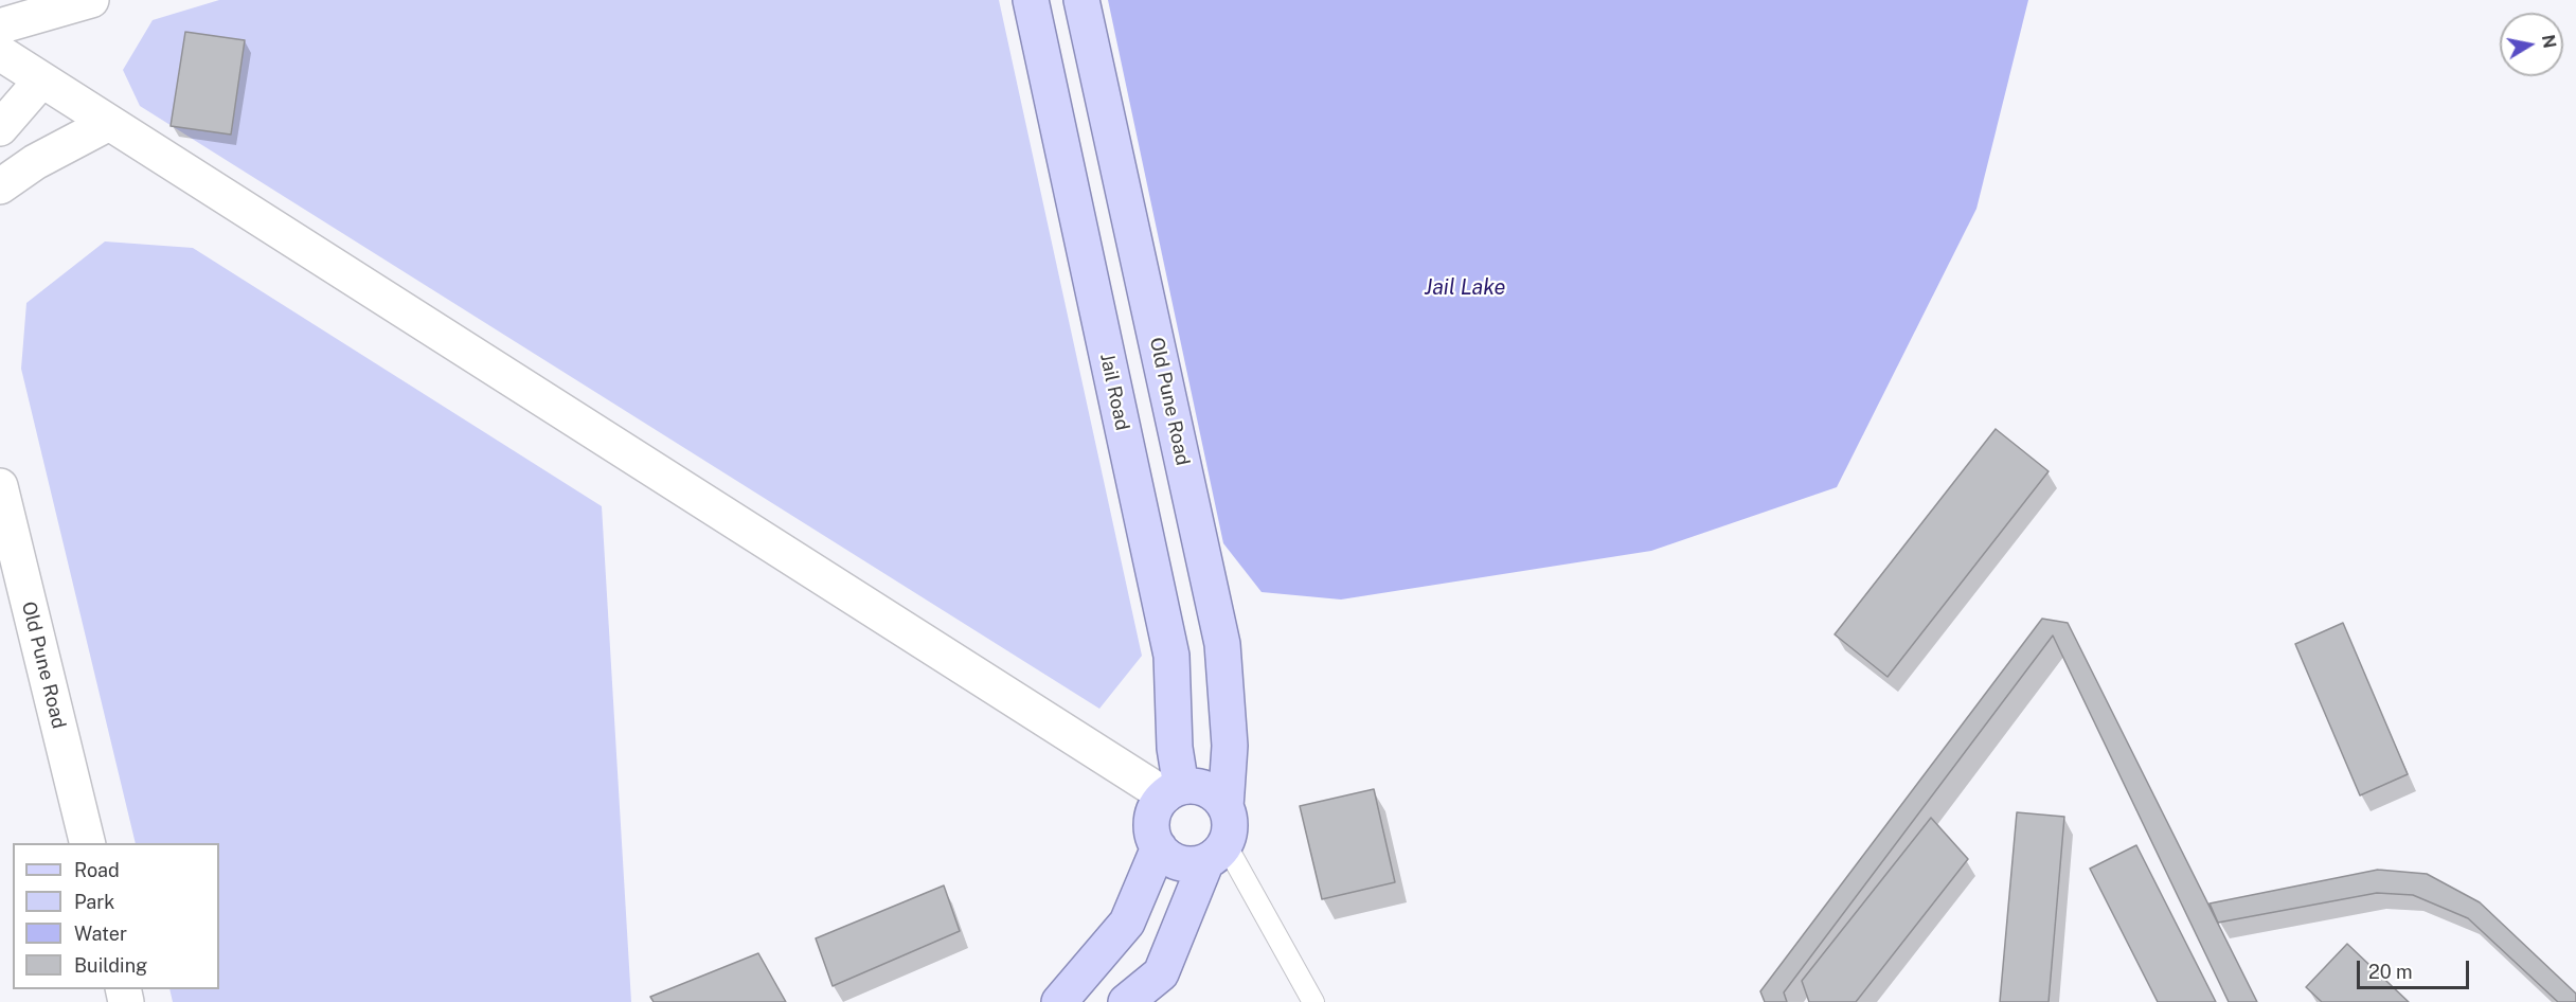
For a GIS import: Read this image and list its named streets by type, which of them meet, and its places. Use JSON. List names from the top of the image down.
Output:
{
  "streets": {
    "main road": ["Jail Road", "Old Pune Road"]
  },
  "crossings": [
    ["Jail Road", "Old Pune Road"]
  ],
  "water": ["Jail Lake"],
  "legend": [
    "Road",
    "Park",
    "Water",
    "Building"
  ],
  "scale_bar": "20 m",
  "north": "right"
}
